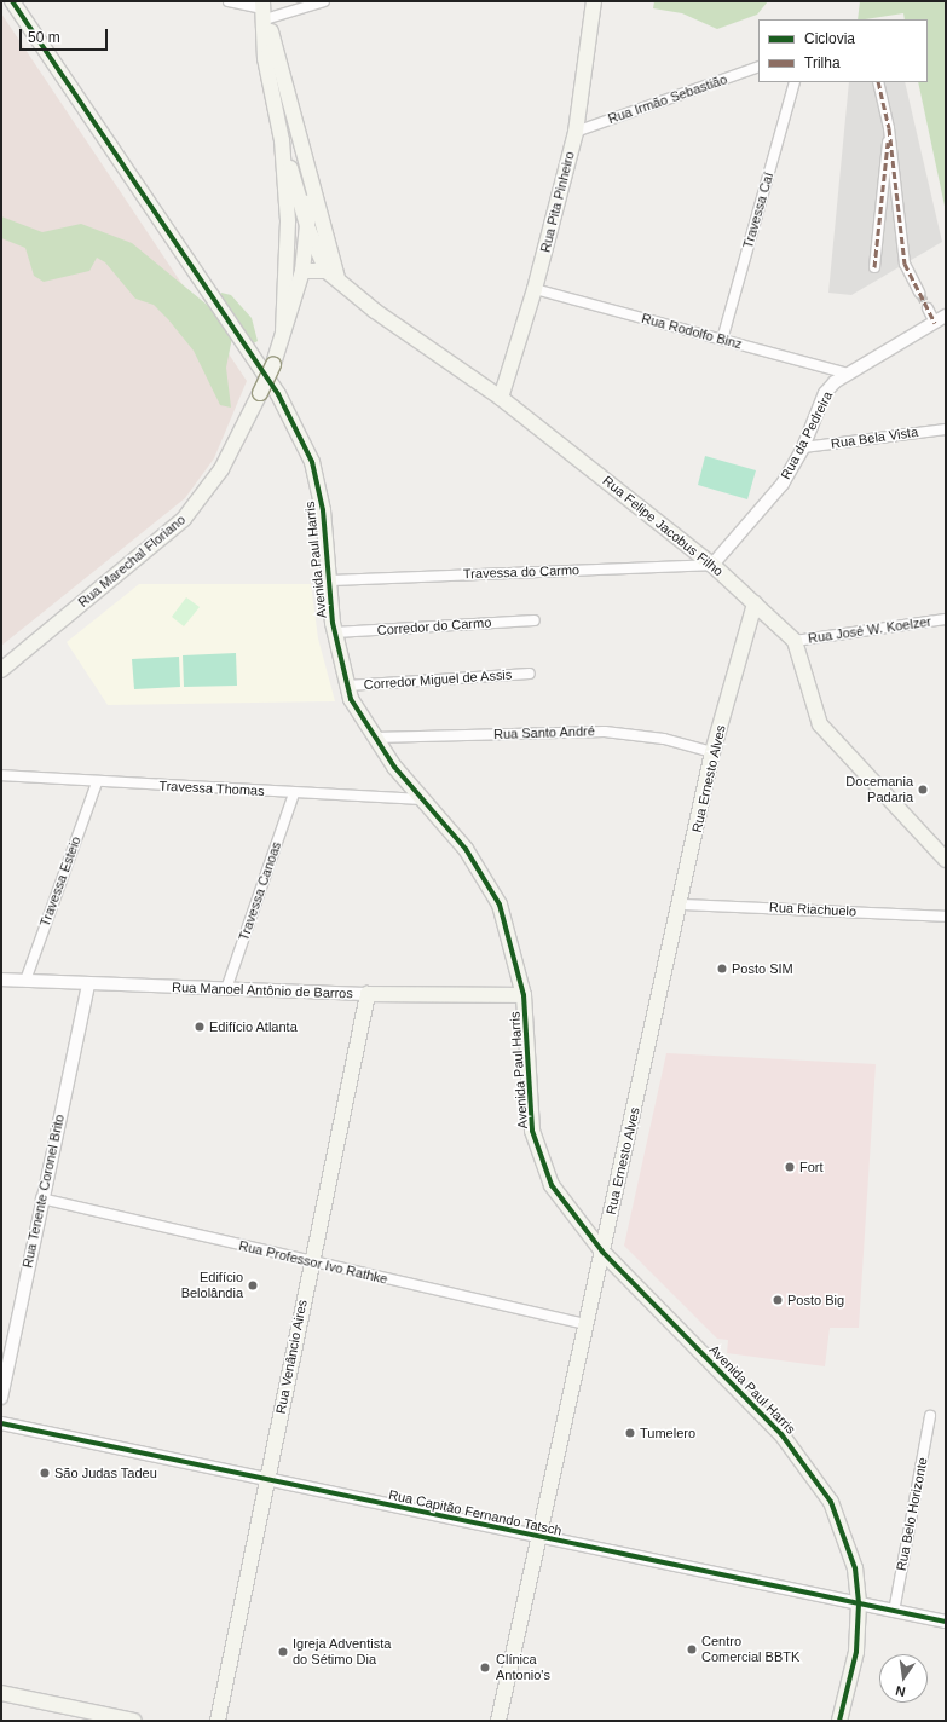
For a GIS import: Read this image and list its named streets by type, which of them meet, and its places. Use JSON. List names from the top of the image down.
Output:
{
  "streets": {
    "main road": [
      "Rua Pita Pinheiro",
      "Rua Felipe Jacobus Filho",
      "Avenida Paul Harris",
      "Rua Marechal Floriano",
      "Rua Ernesto Alves",
      "Rua Manoel Antônio de Barros",
      "Rua Venâncio Aires"
    ],
    "street": [
      "Rua Irmão Sebastião",
      "Travessa Caí",
      "Rua Rodolfo Binz",
      "Rua da Pedreira",
      "Rua Bela Vista",
      "Travessa do Carmo",
      "Corredor do Carmo",
      "Rua José W. Koelzer",
      "Corredor Miguel de Assis",
      "Rua Santo André",
      "Travessa Thomas",
      "Travessa Esteio",
      "Travessa Canoas",
      "Rua Riachuelo",
      "Rua Tenente Coronel Brito",
      "Rua Professor Ivo Rathke",
      "Rua Capitão Fernando Tatsch",
      "Rua Belo Horizonte"
    ]
  },
  "crossings": [
    ["Rua Irmão Sebastião", "Rua Pita Pinheiro"],
    ["Rua Pita Pinheiro", "Rua Rodolfo Binz"],
    ["Rua Pita Pinheiro", "Rua Felipe Jacobus Filho"],
    ["Travessa Caí", "Rua Rodolfo Binz"],
    ["Rua Rodolfo Binz", "Rua da Pedreira"],
    ["Rua da Pedreira", "Rua Bela Vista"],
    ["Rua da Pedreira", "Rua Felipe Jacobus Filho"],
    ["Rua da Pedreira", "Travessa do Carmo"],
    ["Rua Felipe Jacobus Filho", "Travessa do Carmo"],
    ["Rua Felipe Jacobus Filho", "Rua José W. Koelzer"],
    ["Rua Felipe Jacobus Filho", "Rua Ernesto Alves"],
    ["Avenida Paul Harris", "Travessa do Carmo"],
    ["Avenida Paul Harris", "Corredor do Carmo"],
    ["Avenida Paul Harris", "Corredor Miguel de Assis"],
    ["Avenida Paul Harris", "Rua Santo André"],
    ["Avenida Paul Harris", "Rua Ernesto Alves"],
    ["Avenida Paul Harris", "Travessa Thomas"],
    ["Avenida Paul Harris", "Rua Manoel Antônio de Barros"],
    ["Avenida Paul Harris", "Rua Capitão Fernando Tatsch"],
    ["Rua Santo André", "Rua Ernesto Alves"],
    ["Rua Ernesto Alves", "Rua Riachuelo"],
    ["Rua Ernesto Alves", "Rua Professor Ivo Rathke"],
    ["Rua Ernesto Alves", "Rua Capitão Fernando Tatsch"],
    ["Travessa Thomas", "Travessa Esteio"],
    ["Travessa Thomas", "Travessa Canoas"],
    ["Travessa Esteio", "Rua Manoel Antônio de Barros"],
    ["Travessa Canoas", "Rua Manoel Antônio de Barros"],
    ["Rua Manoel Antônio de Barros", "Rua Tenente Coronel Brito"],
    ["Rua Manoel Antônio de Barros", "Rua Venâncio Aires"],
    ["Rua Tenente Coronel Brito", "Rua Professor Ivo Rathke"],
    ["Rua Professor Ivo Rathke", "Rua Venâncio Aires"],
    ["Rua Venâncio Aires", "Rua Capitão Fernando Tatsch"],
    ["Rua Capitão Fernando Tatsch", "Rua Belo Horizonte"]
  ],
  "places": [
    "Docemania Padaria",
    "Posto SIM",
    "Edifício Atlanta",
    "Fort",
    "Edifício Belolândia",
    "Posto Big",
    "Tumelero",
    "São Judas Tadeu",
    "Centro Comercial BBTK",
    "Igreja Adventista do Sétimo Dia",
    "Clínica Antonio's"
  ],
  "legend": ["Ciclovia", "Trilha"],
  "scale_bar": "50 m",
  "north": "bottom"
}
